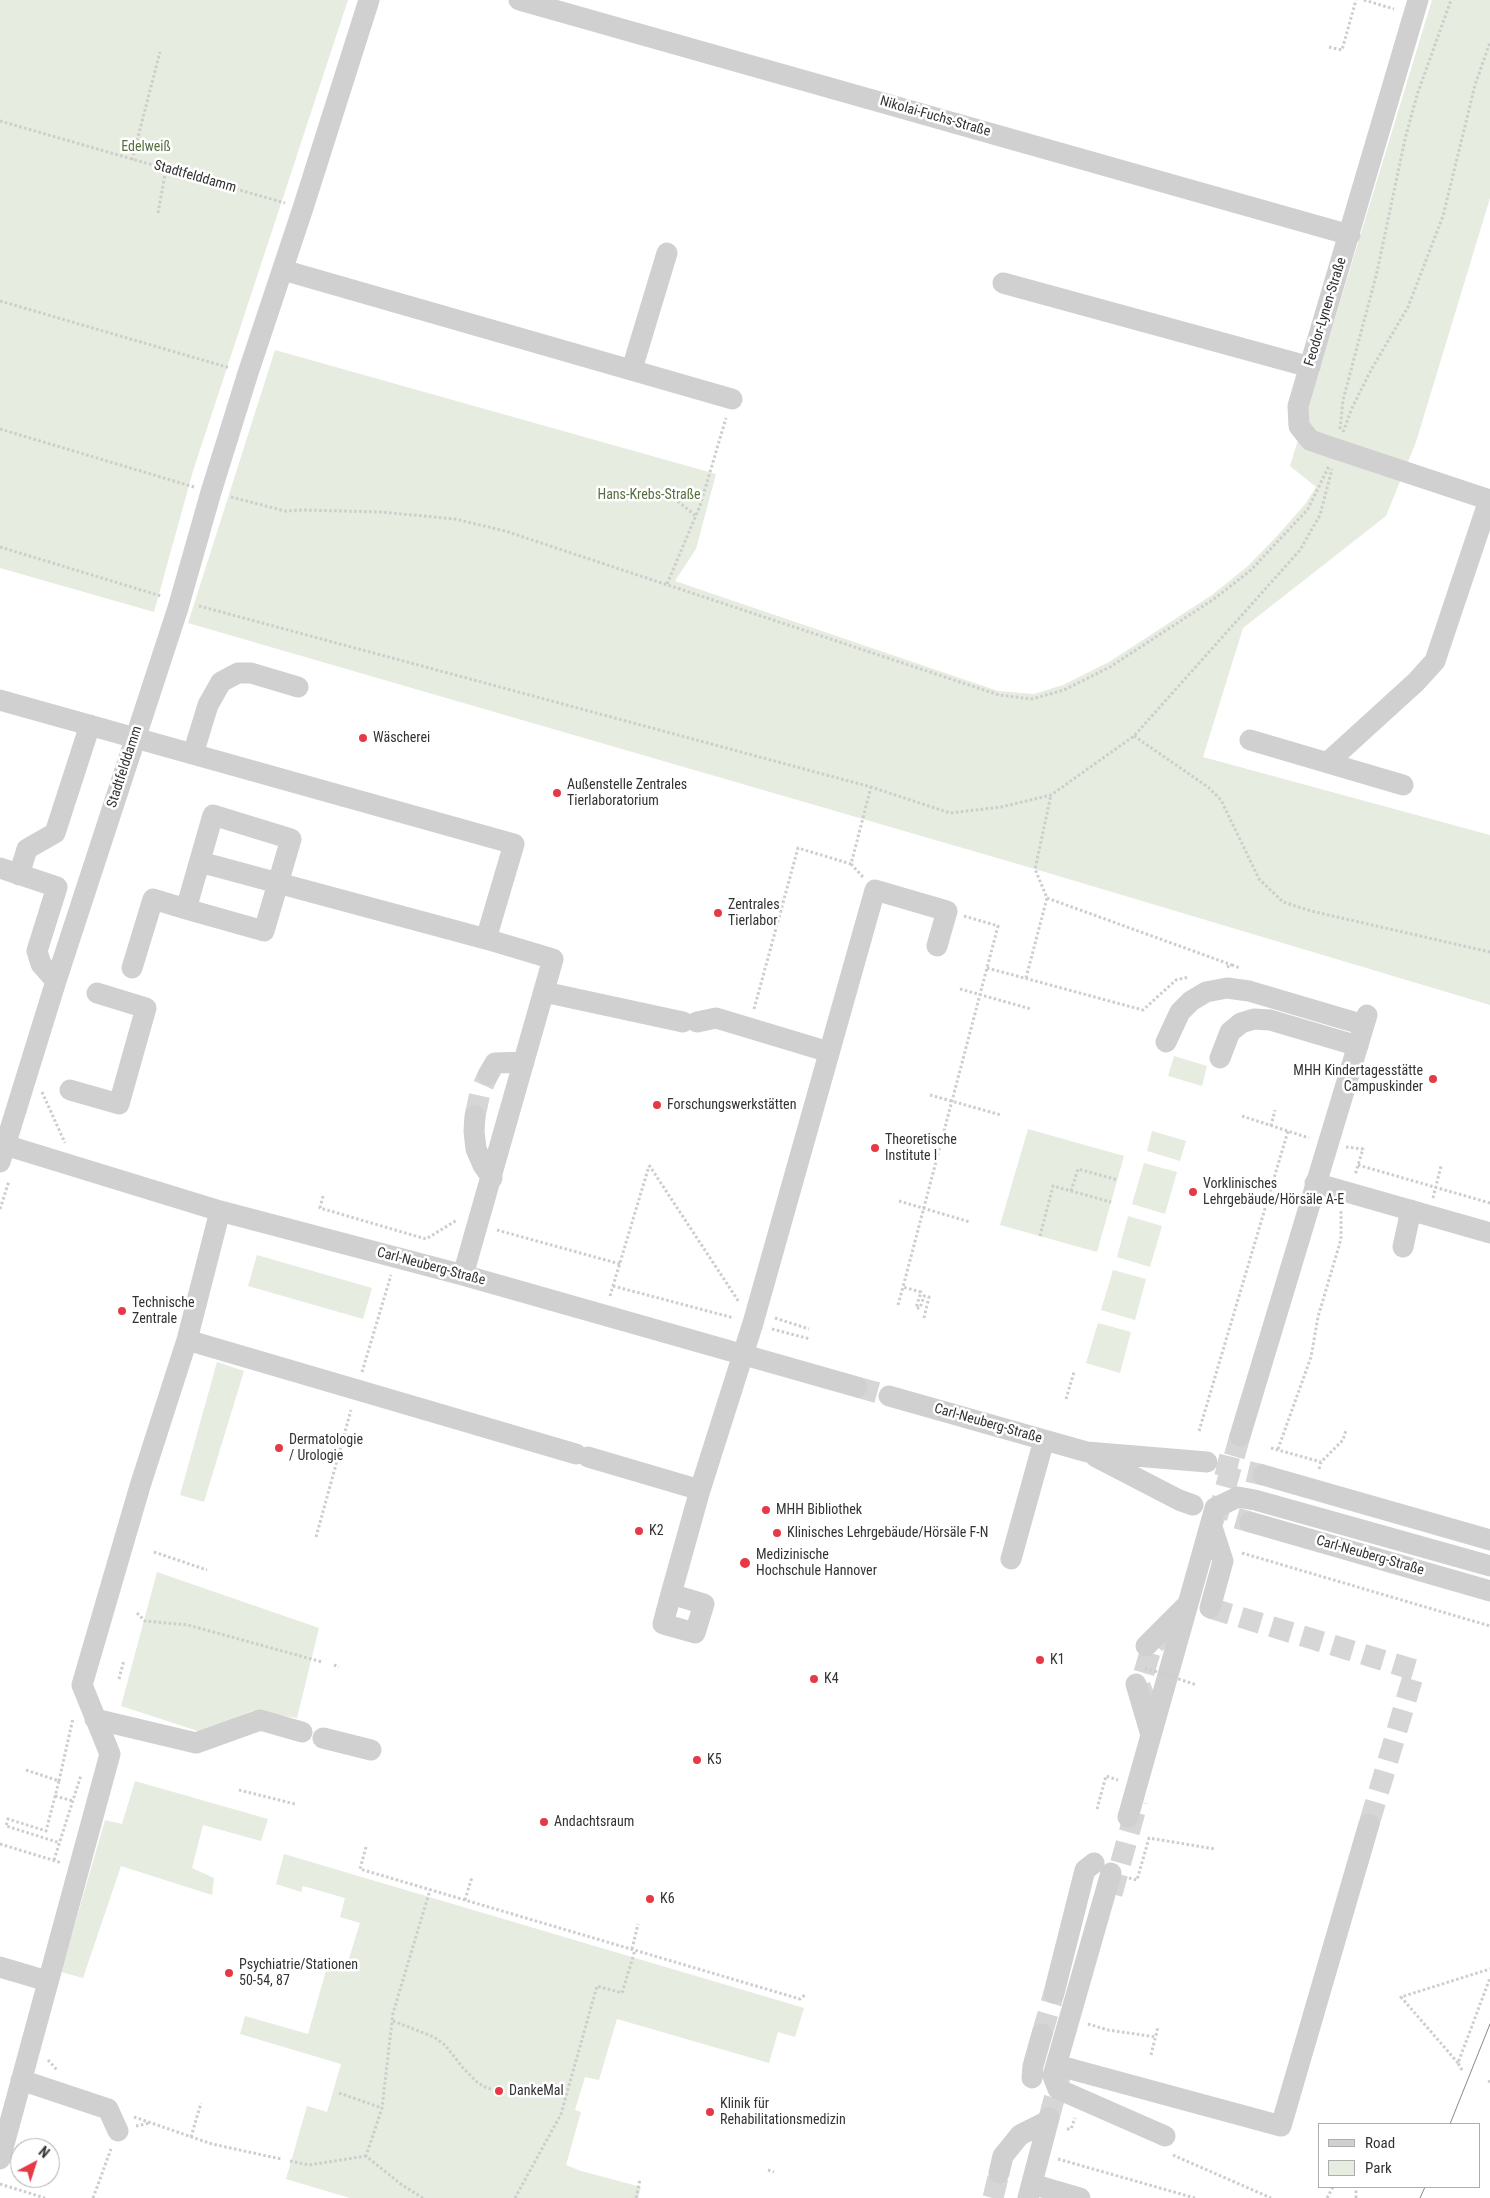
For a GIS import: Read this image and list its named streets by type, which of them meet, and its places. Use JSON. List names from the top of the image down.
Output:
{
  "streets": {
    "street": [
      "Nikolai-Fuchs-Straße",
      "Stadtfelddamm",
      "Feodor-Lynen-Straße",
      "Carl-Neuberg-Straße"
    ]
  },
  "crossings": [
    ["Nikolai-Fuchs-Straße", "Feodor-Lynen-Straße"],
    ["Stadtfelddamm", "Carl-Neuberg-Straße"]
  ],
  "parks": ["Edelweiß", "Hans-Krebs-Straße"],
  "places": [
    "Wäscherei",
    "Außenstelle Zentrales Tierlaboratorium",
    "Zentrales Tierlabor",
    "MHH Kindertagesstätte Campuskinder",
    "Forschungswerkstätten",
    "Theoretische Institute I",
    "Vorklinisches Lehrgebäude/Hörsäle A-E",
    "Technische Zentrale",
    "Dermatologie / Urologie",
    "MHH Bibliothek",
    "K2",
    "Klinisches Lehrgebäude/Hörsäle F-N",
    "Medizinische Hochschule Hannover",
    "K1",
    "K4",
    "K5",
    "Andachtsraum",
    "K6",
    "Psychiatrie/Stationen 50-54, 87",
    "DankeMal",
    "Klinik für Rehabilitationsmedizin"
  ],
  "legend": ["Road", "Park"],
  "north": "top right"
}
